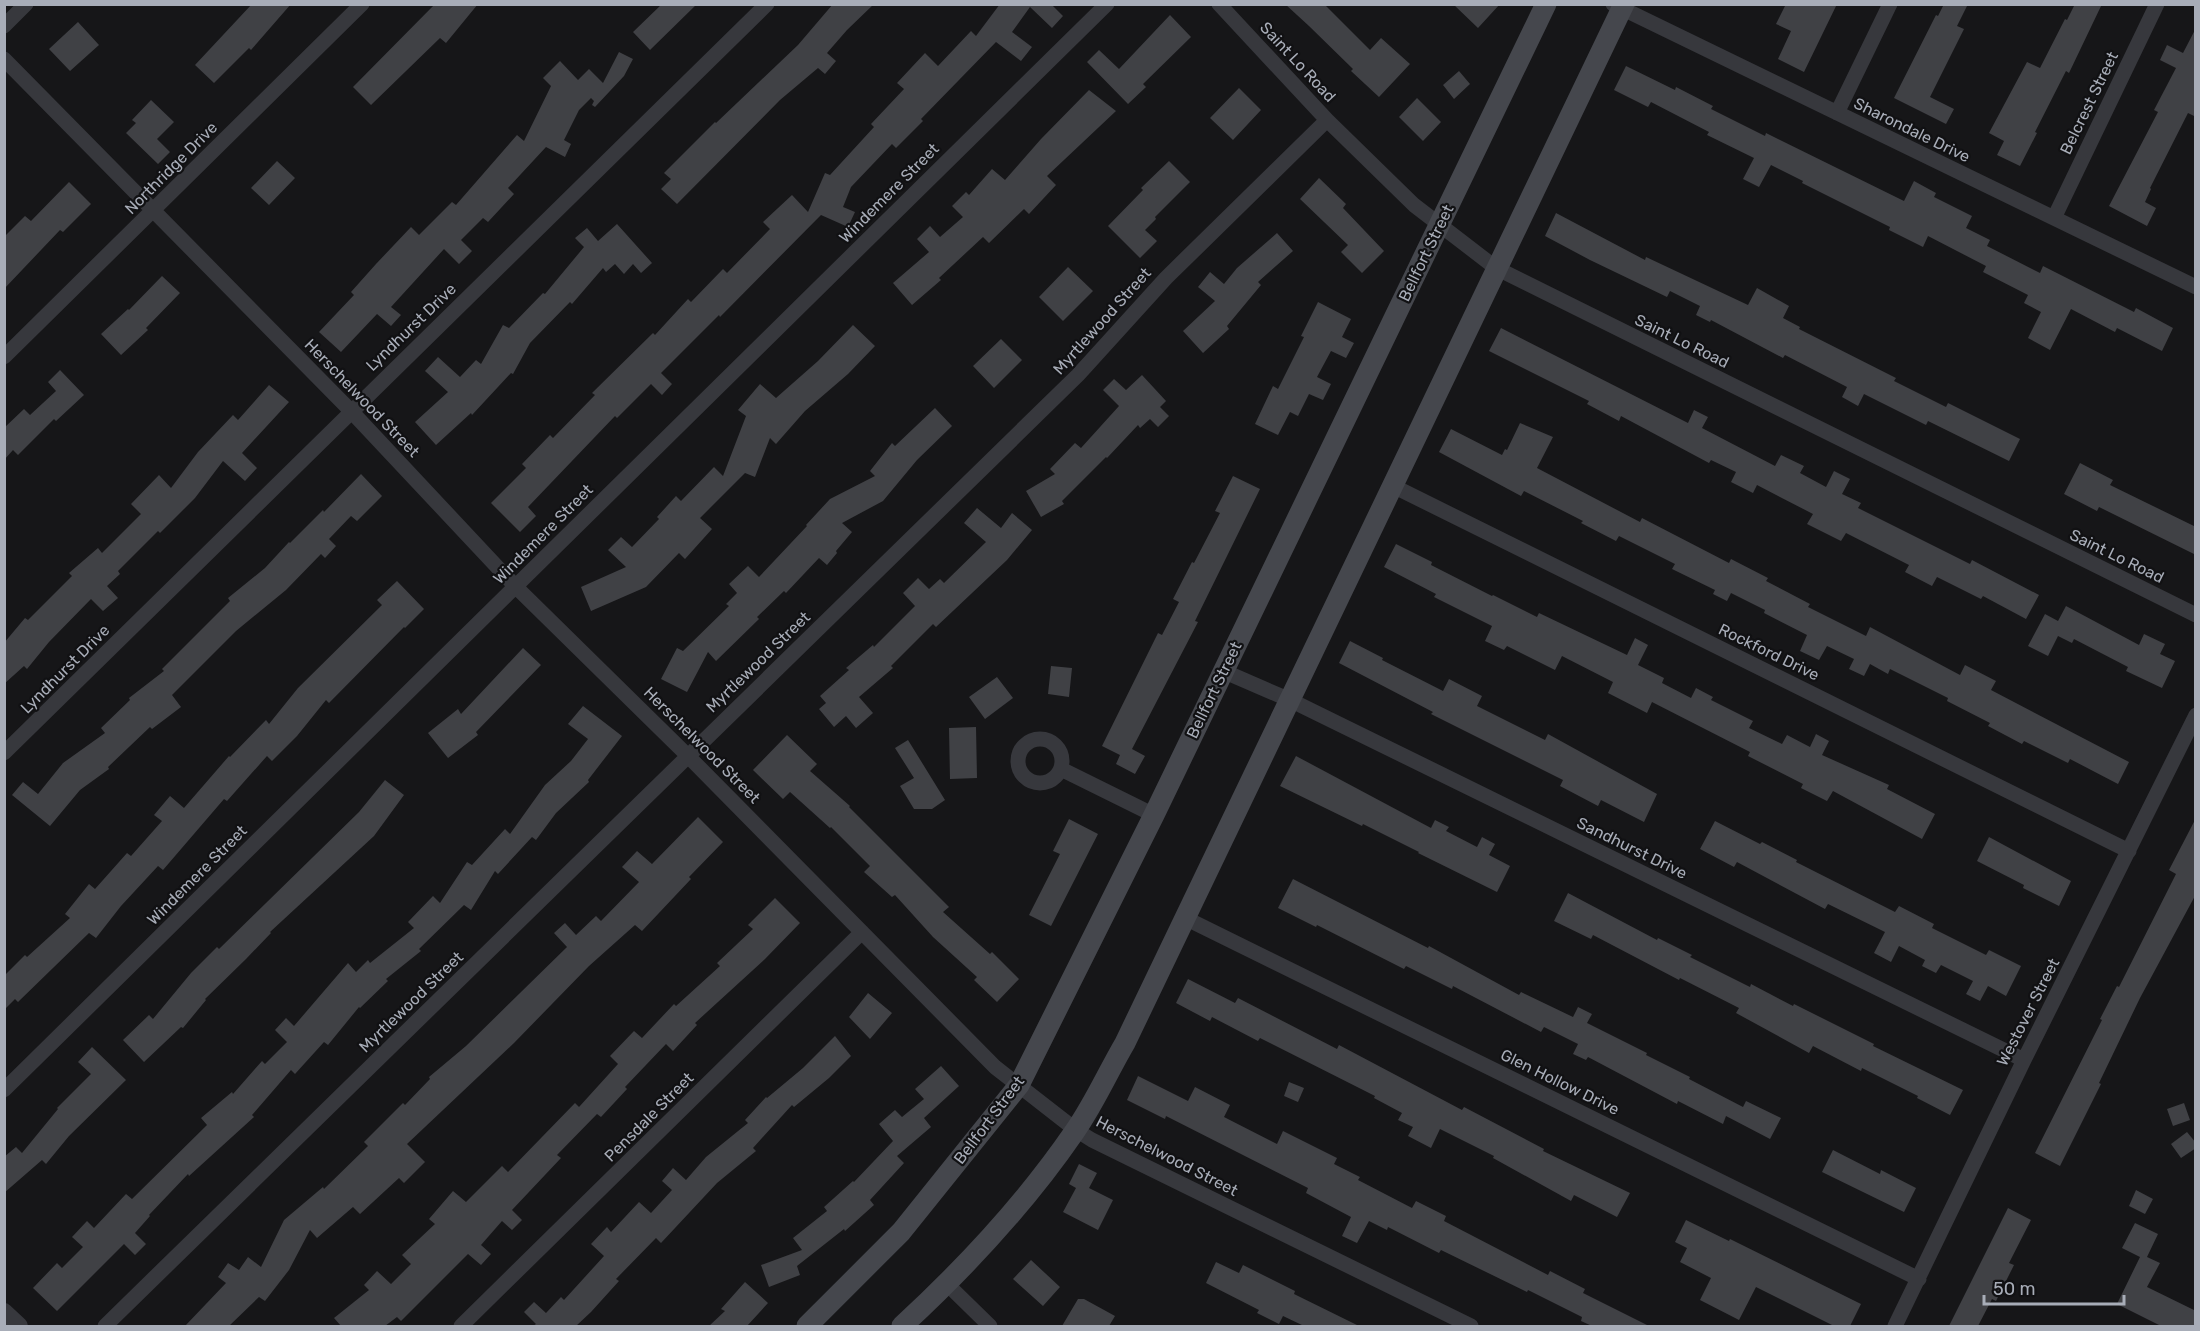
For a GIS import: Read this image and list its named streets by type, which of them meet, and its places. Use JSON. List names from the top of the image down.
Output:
{
  "streets": {
    "main road": ["Bellfort Street"],
    "street": [
      "Saint Lo Road",
      "Belcrest Street",
      "Sharondale Drive",
      "Northridge Drive",
      "Windemere Street",
      "Myrtlewood Street",
      "Lyndhurst Drive",
      "Herschelwood Street",
      "Rockford Drive",
      "Sandhurst Drive",
      "Westover Street",
      "Glen Hollow Drive",
      "Pensdale Street"
    ]
  },
  "crossings": [
    ["Saint Lo Road", "Bellfort Street"],
    ["Saint Lo Road", "Myrtlewood Street"],
    ["Belcrest Street", "Sharondale Drive"],
    ["Northridge Drive", "Herschelwood Street"],
    ["Windemere Street", "Herschelwood Street"],
    ["Bellfort Street", "Herschelwood Street"],
    ["Bellfort Street", "Sandhurst Drive"],
    ["Myrtlewood Street", "Herschelwood Street"],
    ["Lyndhurst Drive", "Herschelwood Street"],
    ["Herschelwood Street", "Pensdale Street"],
    ["Rockford Drive", "Westover Street"],
    ["Sandhurst Drive", "Westover Street"],
    ["Westover Street", "Glen Hollow Drive"]
  ],
  "scale_bar": "50 m"
}
